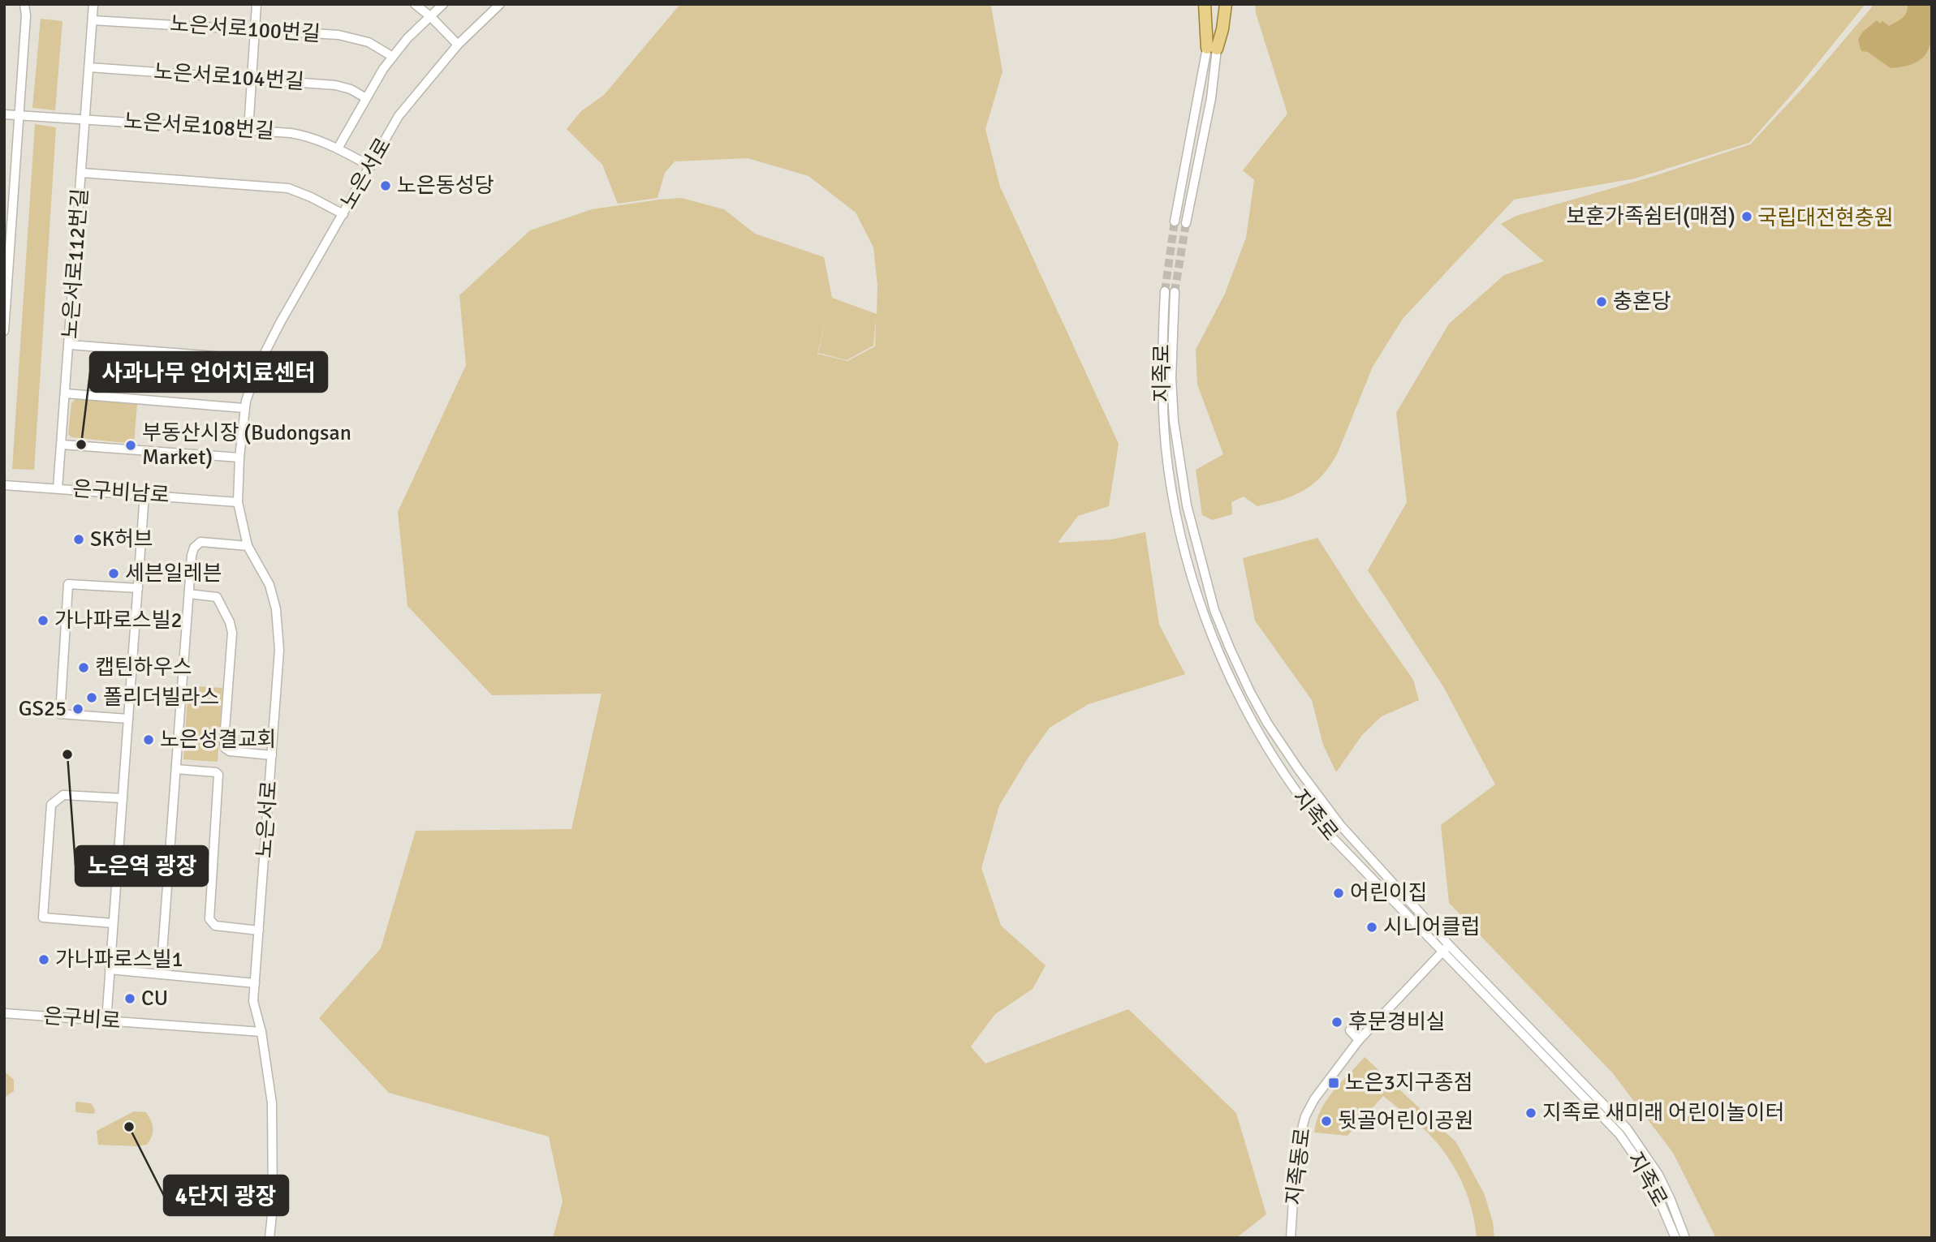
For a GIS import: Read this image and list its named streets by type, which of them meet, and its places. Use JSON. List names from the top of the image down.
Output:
{
  "streets": {
    "street": [
      "노은서로100번길",
      "노은서로104번길",
      "노은서로108번길",
      "노은서로",
      "노은서로112번길",
      "지족로",
      "은구비남로",
      "은구비로",
      "지족동로"
    ]
  },
  "crossings": [
    ["노은서로108번길", "노은서로"],
    ["노은서로", "노은서로112번길"],
    ["노은서로", "은구비남로"],
    ["노은서로", "은구비로"],
    ["노은서로112번길", "은구비남로"],
    ["지족로", "지족동로"]
  ],
  "parks": ["국립대전현충원"],
  "places": {
    "other": [
      "노은동성당",
      "보훈가족쉼터(매점)",
      "충혼당",
      "사과나무 언어치료센터",
      "부동산시장 (Budongsan Market)",
      "SK허브",
      "세븐일레븐",
      "가나파로스빌2",
      "캡틴하우스",
      "폴리더빌라스",
      "GS25",
      "노은성결교회",
      "노은역 광장",
      "어린이집",
      "시니어클럽",
      "가나파로스빌1",
      "CU",
      "후문경비실",
      "지족로 새미래 어린이놀이터",
      "뒷골어린이공원",
      "4단지 광장"
    ],
    "transit": ["노은3지구종점"]
  }
}
